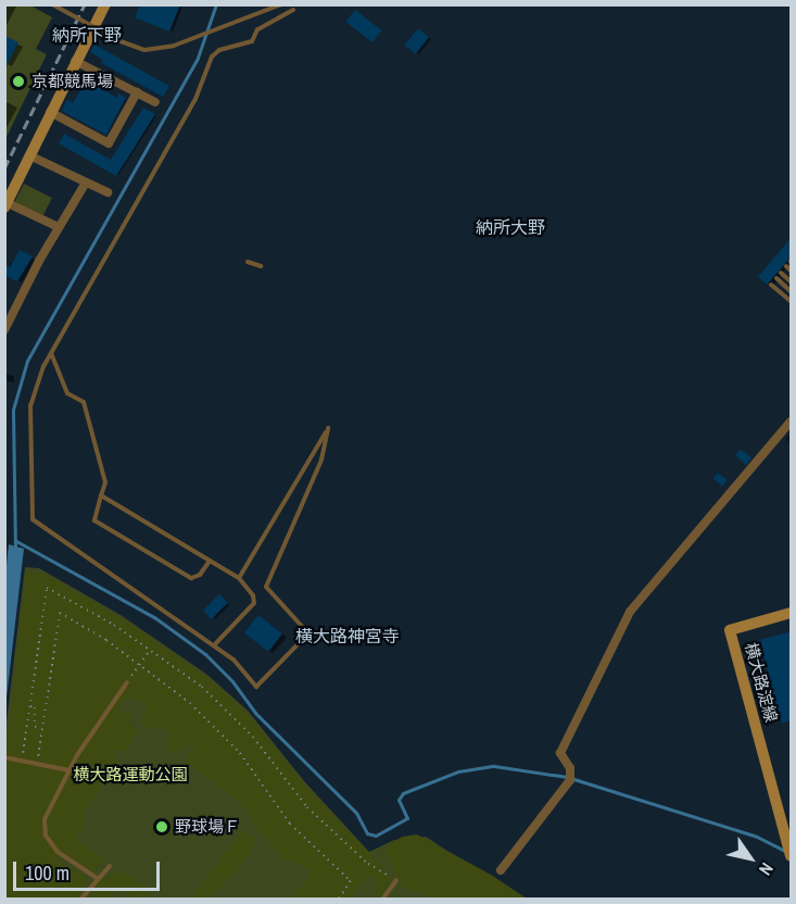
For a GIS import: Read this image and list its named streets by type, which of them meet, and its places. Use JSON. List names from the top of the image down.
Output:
{
  "streets": {
    "street": ["横大路淀線"]
  },
  "districts": ["納所下野", "納所大野", "横大路神宮寺"],
  "parks": ["横大路運動公園"],
  "places": ["京都競馬場", "野球場Ｆ"],
  "scale_bar": "100 m",
  "north": "bottom right"
}
